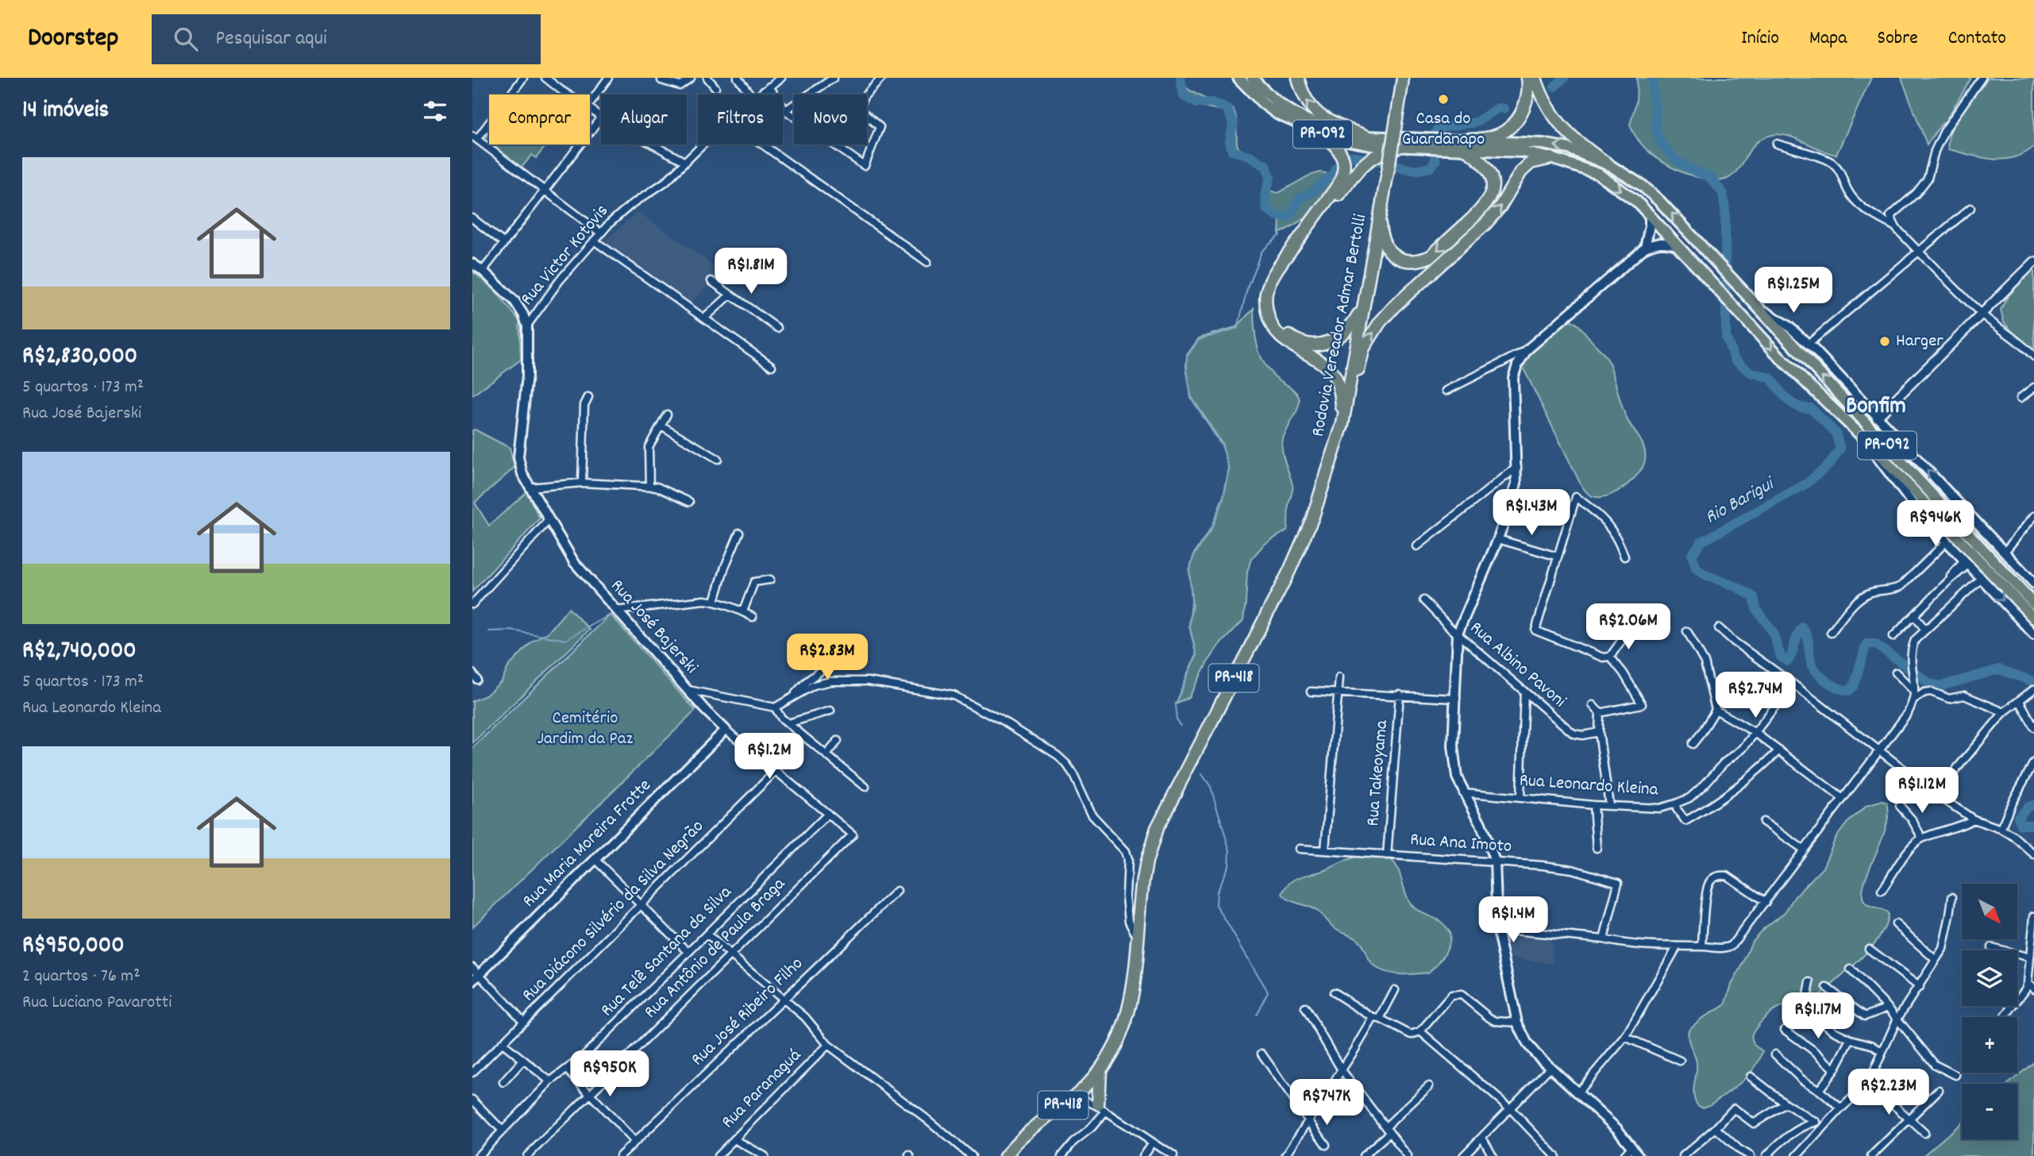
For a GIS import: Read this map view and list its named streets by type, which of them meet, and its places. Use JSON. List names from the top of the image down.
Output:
{
  "streets": {
    "highway": ["Rodovia Vereador Admar Bertolli", "PR-418"],
    "main road": ["PR-092", "Rua José Bajerski", "Rua Maria Moreira Frotte"],
    "street": [
      "Rua Victor Kotovis",
      "Rua Albino Pavoni",
      "Rua Takeoyama",
      "Rua Leonardo Kleina",
      "Rua Ana Imoto",
      "Rua Diácono Silvério da Silva Negrão",
      "Rua Antônio de Paula Braga",
      "Rua Telê Santana da Silva",
      "Rua José Ribeiro Filho",
      "Rua Paranaguá"
    ]
  },
  "crossings": [
    ["Rua Victor Kotovis", "Rua José Bajerski"],
    ["Rua Takeoyama", "Rua Ana Imoto"],
    ["Rua Antônio de Paula Braga", "Rua Telê Santana da Silva"]
  ],
  "districts": ["Bonfim"],
  "water": ["Rio Barigui"],
  "parks": ["Cemitério Jardim da Paz"],
  "places": ["Casa do Guardanapo", "Harger"],
  "north": "bottom right",
  "page": {
    "header": "Doorstep",
    "search": "Pesquisar aqui",
    "nav": [
      "Início",
      "Mapa",
      "Sobre",
      "Contato"
    ],
    "heading": "14 imóveis",
    "chip": [
      "Comprar",
      "Alugar",
      "Filtros",
      "Novo"
    ],
    "list": [
      {
        "name": "R$2,830,000",
        "note": "5 quartos · 173 m² · Rua José Bajerski"
      },
      {
        "name": "R$2,740,000",
        "note": "5 quartos · 173 m² · Rua Leonardo Kleina"
      },
      {
        "name": "R$950,000",
        "note": "2 quartos · 76 m² · Rua Luciano Pavarotti"
      }
    ],
    "price": [
      "R$1.81M",
      "R$1.25M",
      "R$1.43M",
      "R$946K",
      "R$2.06M",
      "R$2.83M",
      "R$2.74M",
      "R$1.2M",
      "R$1.12M",
      "R$1.4M",
      "R$1.17M",
      "R$950K",
      "R$2.23M",
      "R$747K"
    ],
    "map_buttons": ["+", "−"]
  }
}
